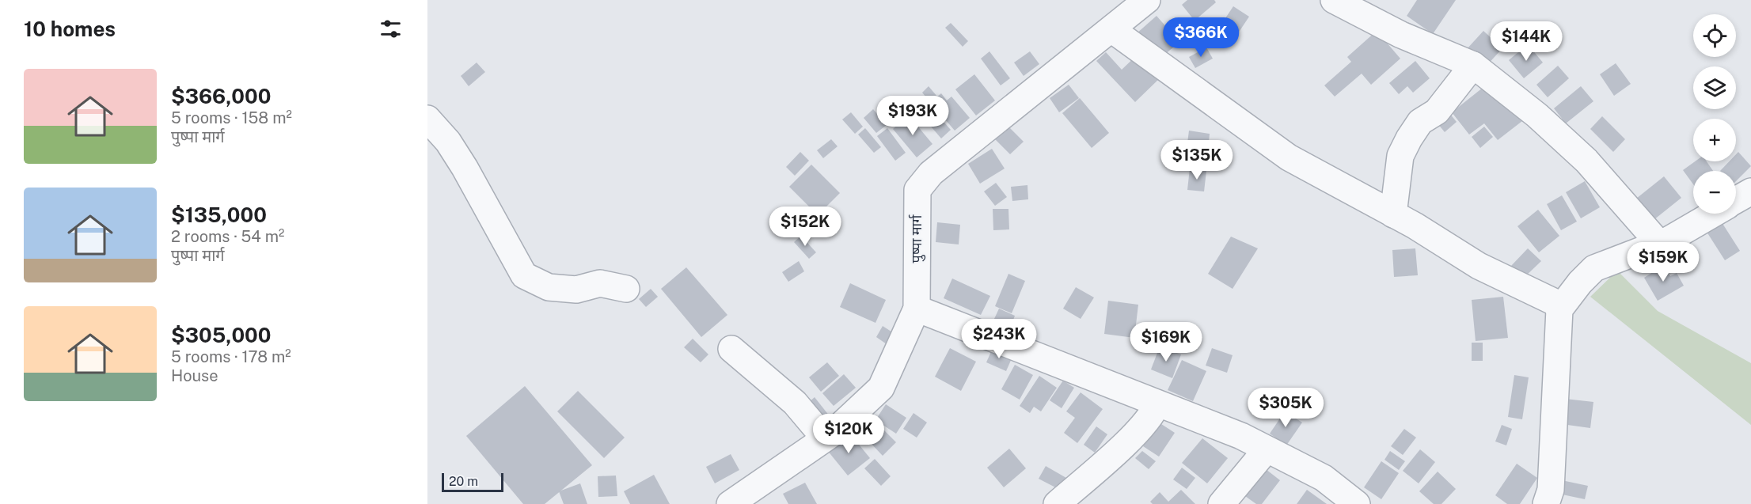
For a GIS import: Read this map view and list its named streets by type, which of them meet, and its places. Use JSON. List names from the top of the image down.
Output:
{
  "streets": {
    "street": ["पुष्पा मार्ग"]
  },
  "scale_bar": "20 m",
  "page": {
    "heading": "10 homes",
    "map_buttons": ["+", "−"],
    "price": [
      "$366K",
      "$144K",
      "$193K",
      "$135K",
      "$152K",
      "$159K",
      "$243K",
      "$169K",
      "$305K",
      "$120K"
    ],
    "list": [
      {
        "name": "$366,000",
        "note": "5 rooms · 158 m² · पुष्पा मार्ग"
      },
      {
        "name": "$135,000",
        "note": "2 rooms · 54 m² · पुष्पा मार्ग"
      },
      {
        "name": "$305,000",
        "note": "5 rooms · 178 m² · House"
      }
    ],
    "scale": "20 m"
  }
}
